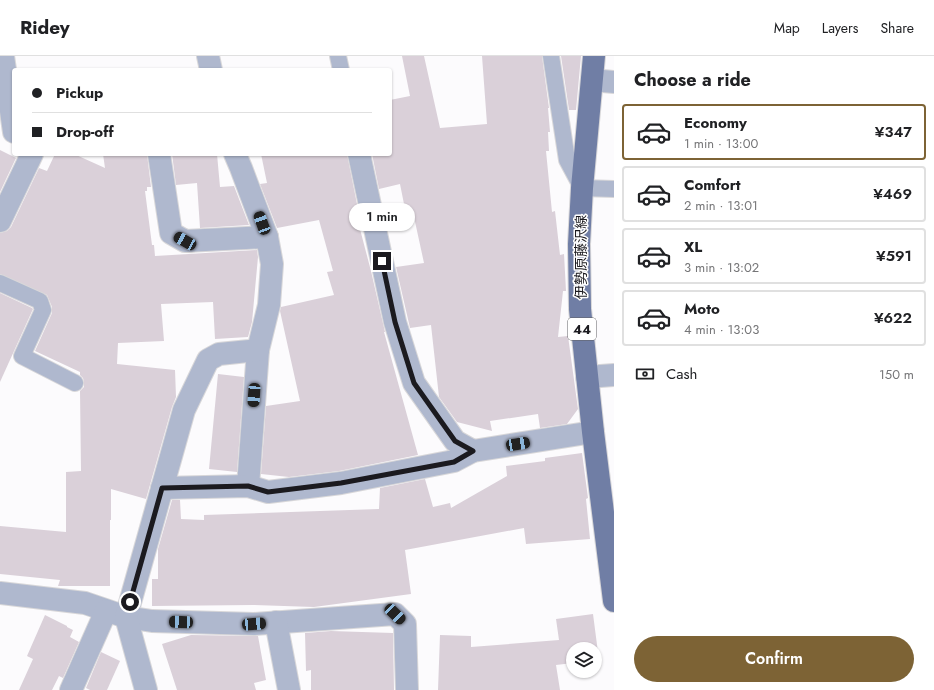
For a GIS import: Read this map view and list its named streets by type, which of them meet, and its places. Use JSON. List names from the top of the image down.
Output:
{
  "streets": {
    "main road": ["伊勢原藤沢線", "44"]
  },
  "page": {
    "header": "Ridey",
    "nav": ["Map", "Layers", "Share"],
    "heading": "Choose a ride",
    "banner": ["Pickup", "Drop-off"],
    "list": [
      {
        "name": "Economy",
        "note": "1 min · 13:00",
        "value": "¥347"
      },
      {
        "name": "Comfort",
        "note": "2 min · 13:01",
        "value": "¥469"
      },
      {
        "name": "XL",
        "note": "3 min · 13:02",
        "value": "¥591"
      },
      {
        "name": "Moto",
        "note": "4 min · 13:03",
        "value": "¥622"
      }
    ],
    "bubble": "1 min",
    "pay": ["Cash", "150 m"],
    "buttons": "Confirm"
  }
}
